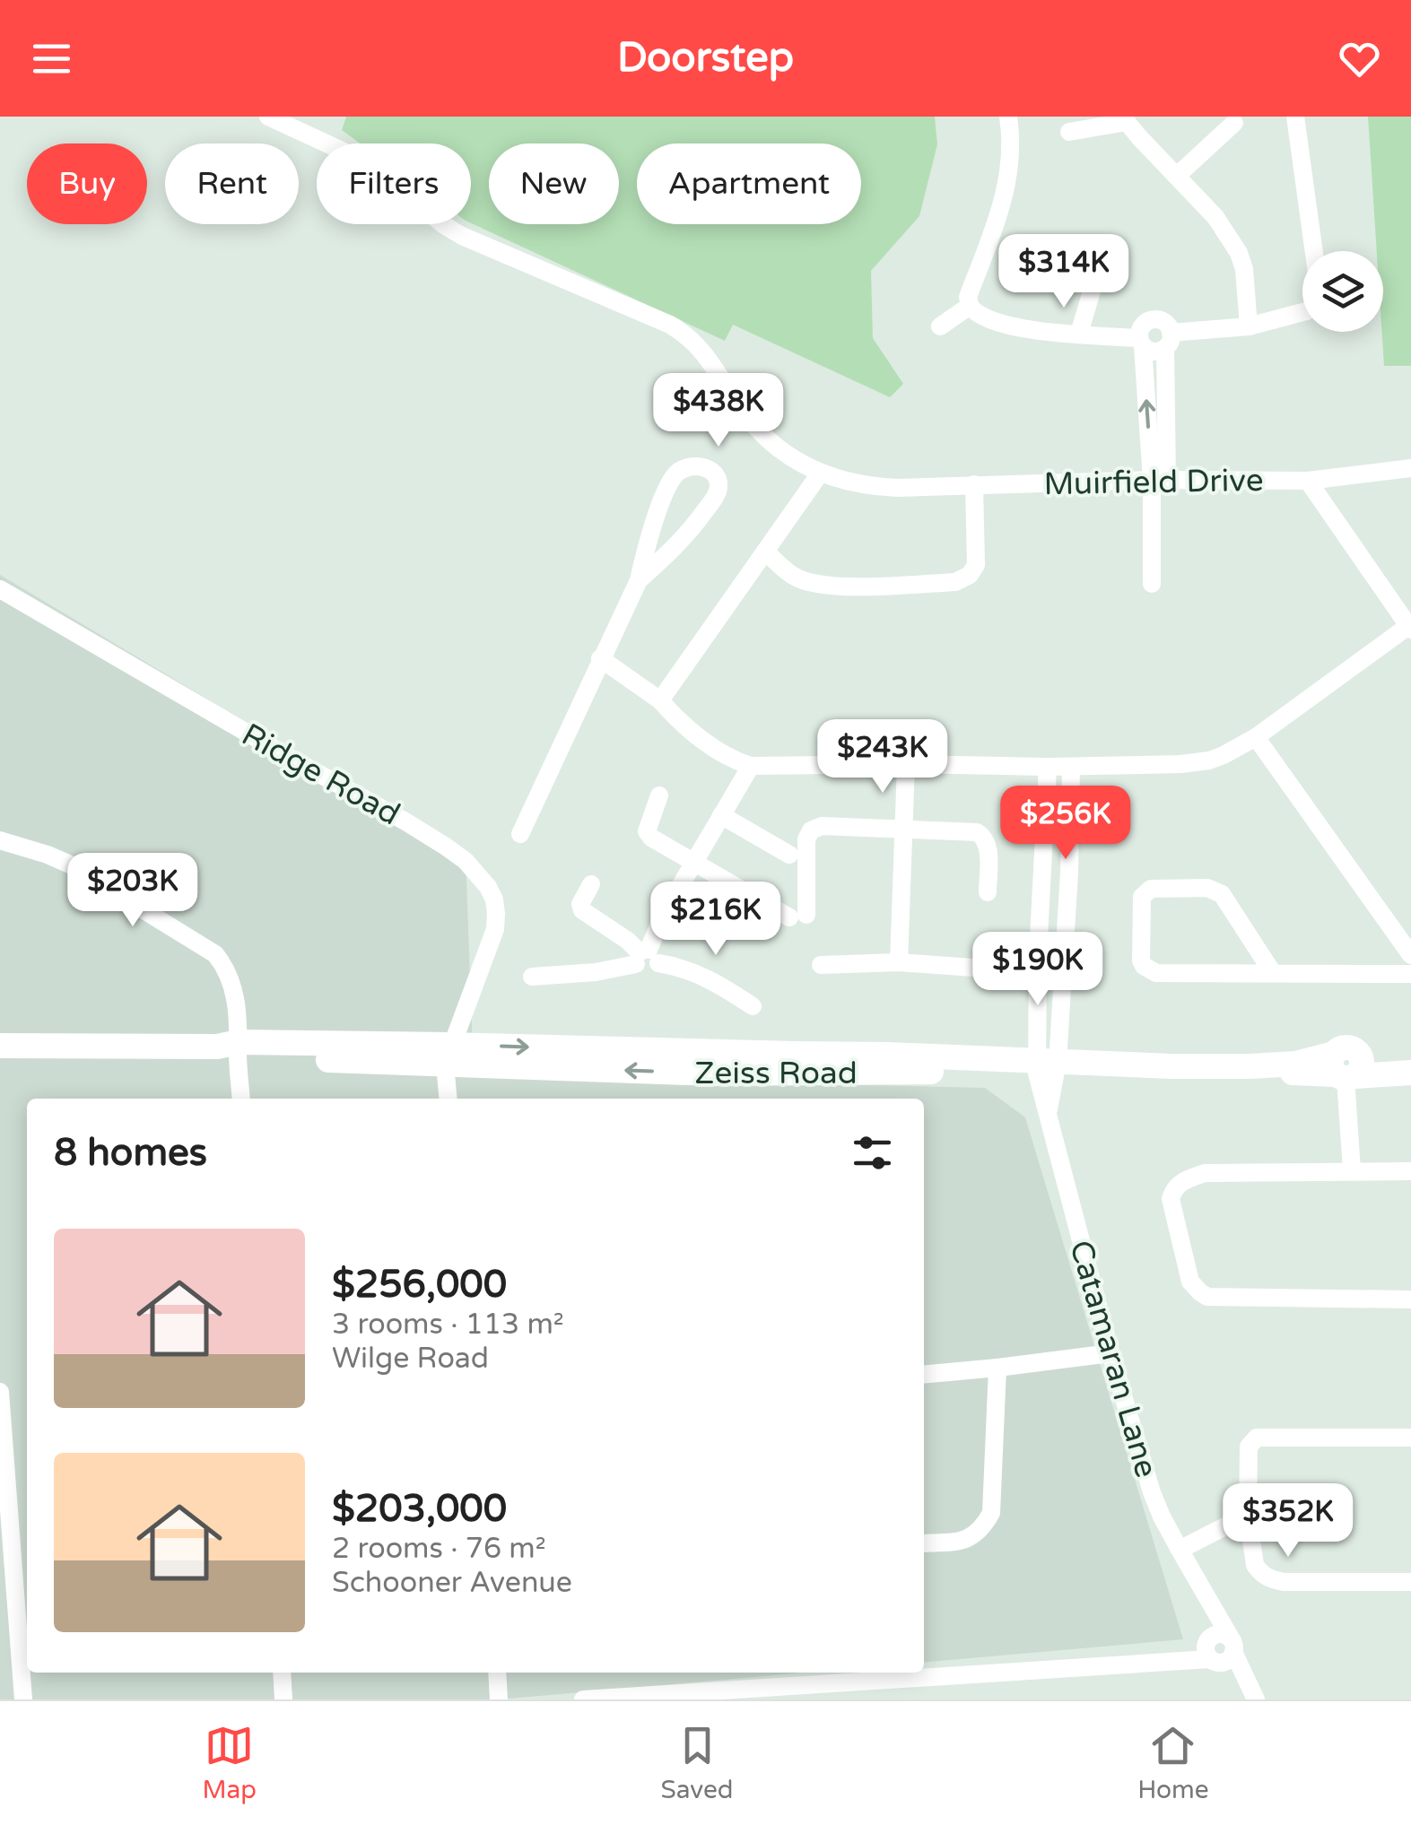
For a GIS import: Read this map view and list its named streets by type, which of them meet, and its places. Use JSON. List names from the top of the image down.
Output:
{
  "streets": {
    "street": [
      "Muirfield Drive",
      "Ridge Road",
      "Zeiss Road",
      "Catamaran Lane"
    ]
  },
  "crossings": [
    ["Ridge Road", "Zeiss Road"],
    ["Zeiss Road", "Catamaran Lane"]
  ],
  "page": {
    "header": "Doorstep",
    "chip": [
      "Buy",
      "Rent",
      "Filters",
      "New",
      "Apartment"
    ],
    "price": [
      "$314K",
      "$438K",
      "$243K",
      "$256K",
      "$203K",
      "$216K",
      "$190K",
      "$352K"
    ],
    "heading": "8 homes",
    "list": [
      {
        "name": "$256,000",
        "note": "3 rooms · 113 m² · Wilge Road"
      },
      {
        "name": "$203,000",
        "note": "2 rooms · 76 m² · Schooner Avenue"
      }
    ],
    "tabs": ["Map", "Saved", "Home"]
  }
}
